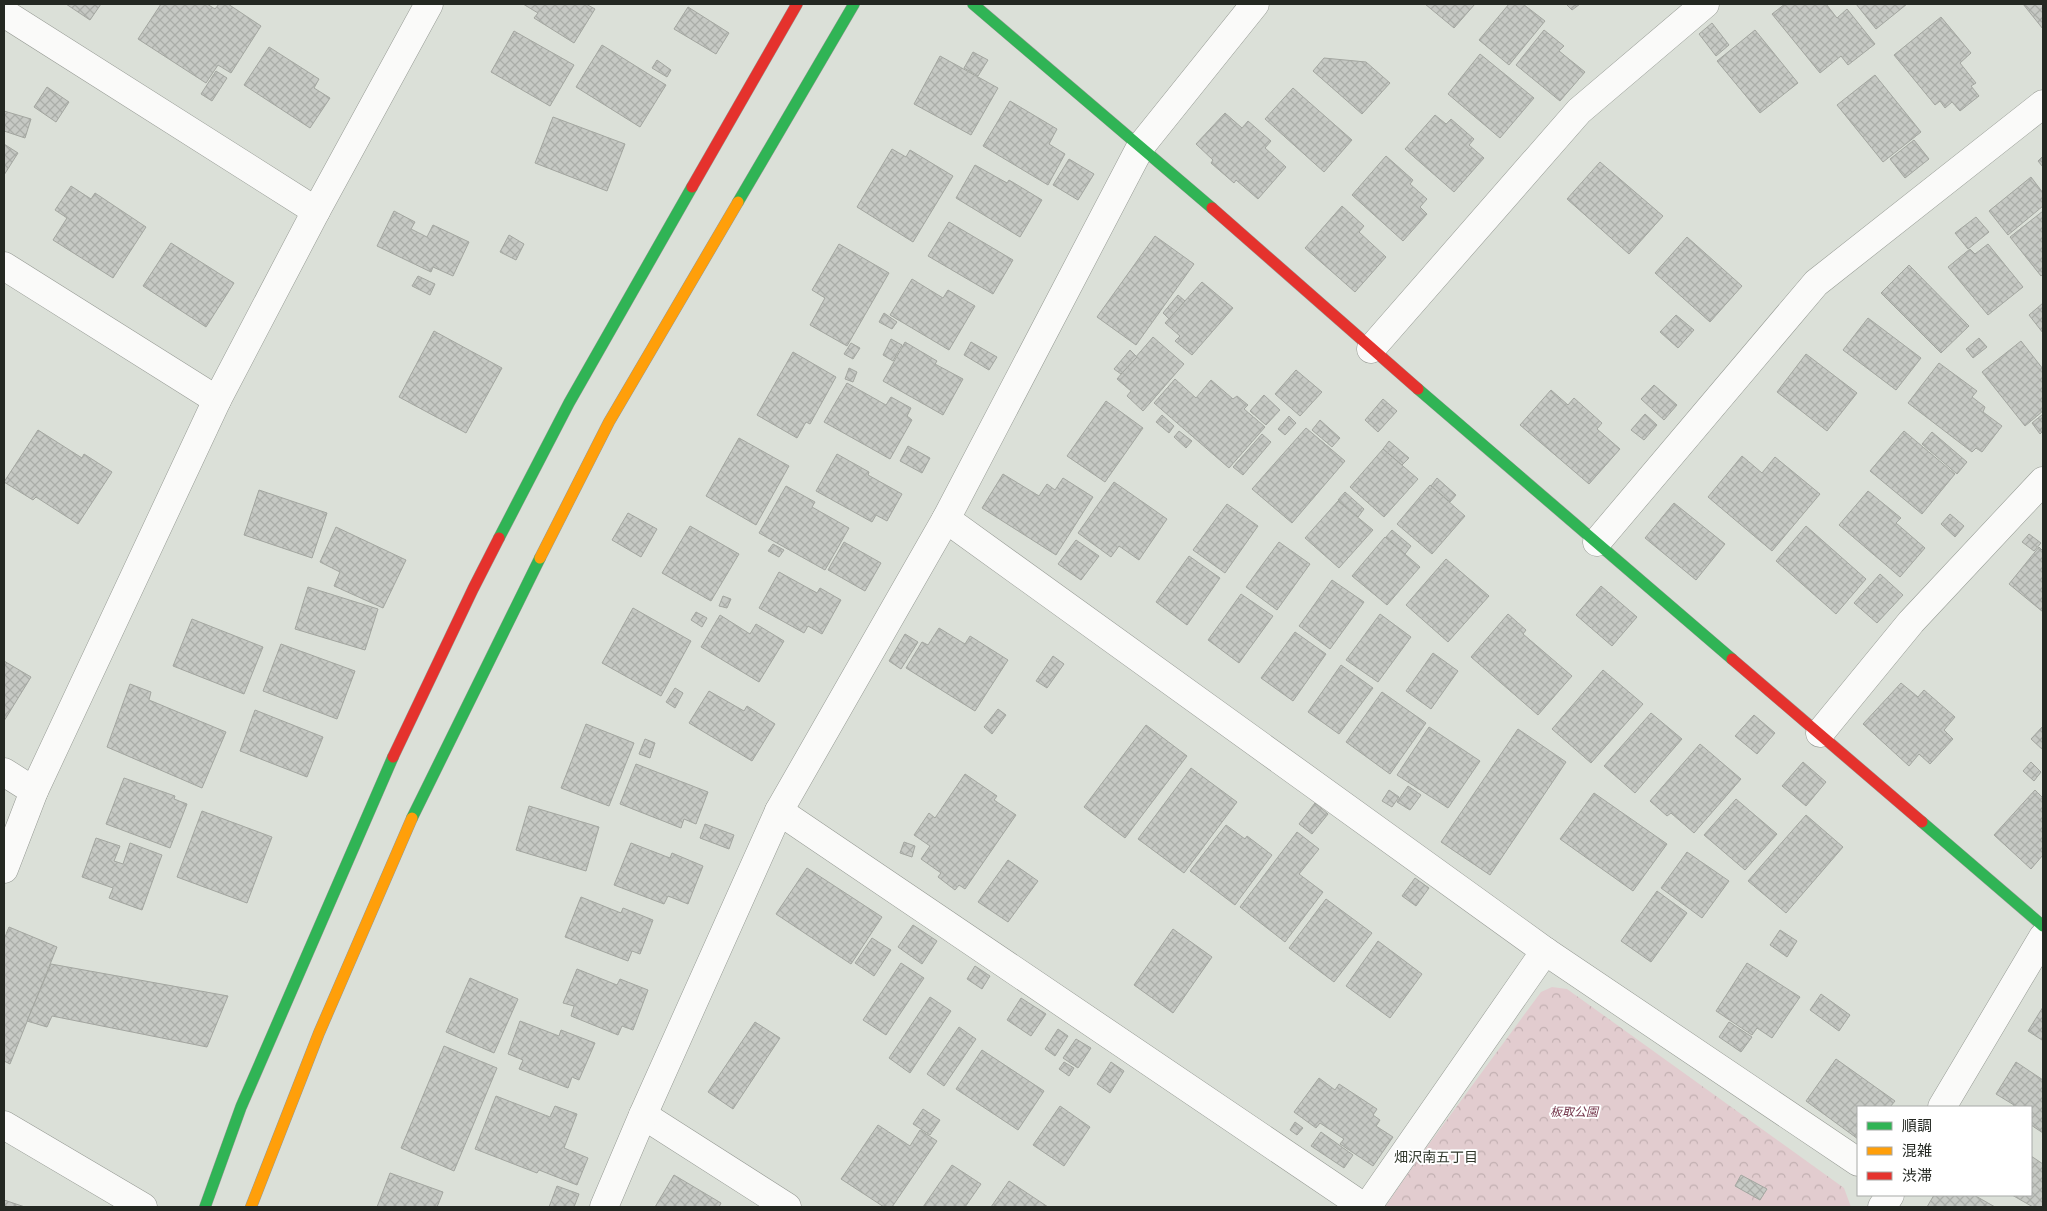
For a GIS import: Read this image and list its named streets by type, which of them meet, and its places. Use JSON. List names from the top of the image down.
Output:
{
  "districts": ["畑沢南五丁目"],
  "parks": ["板取公園"],
  "legend": ["順調", "混雑", "渋滞"]
}
